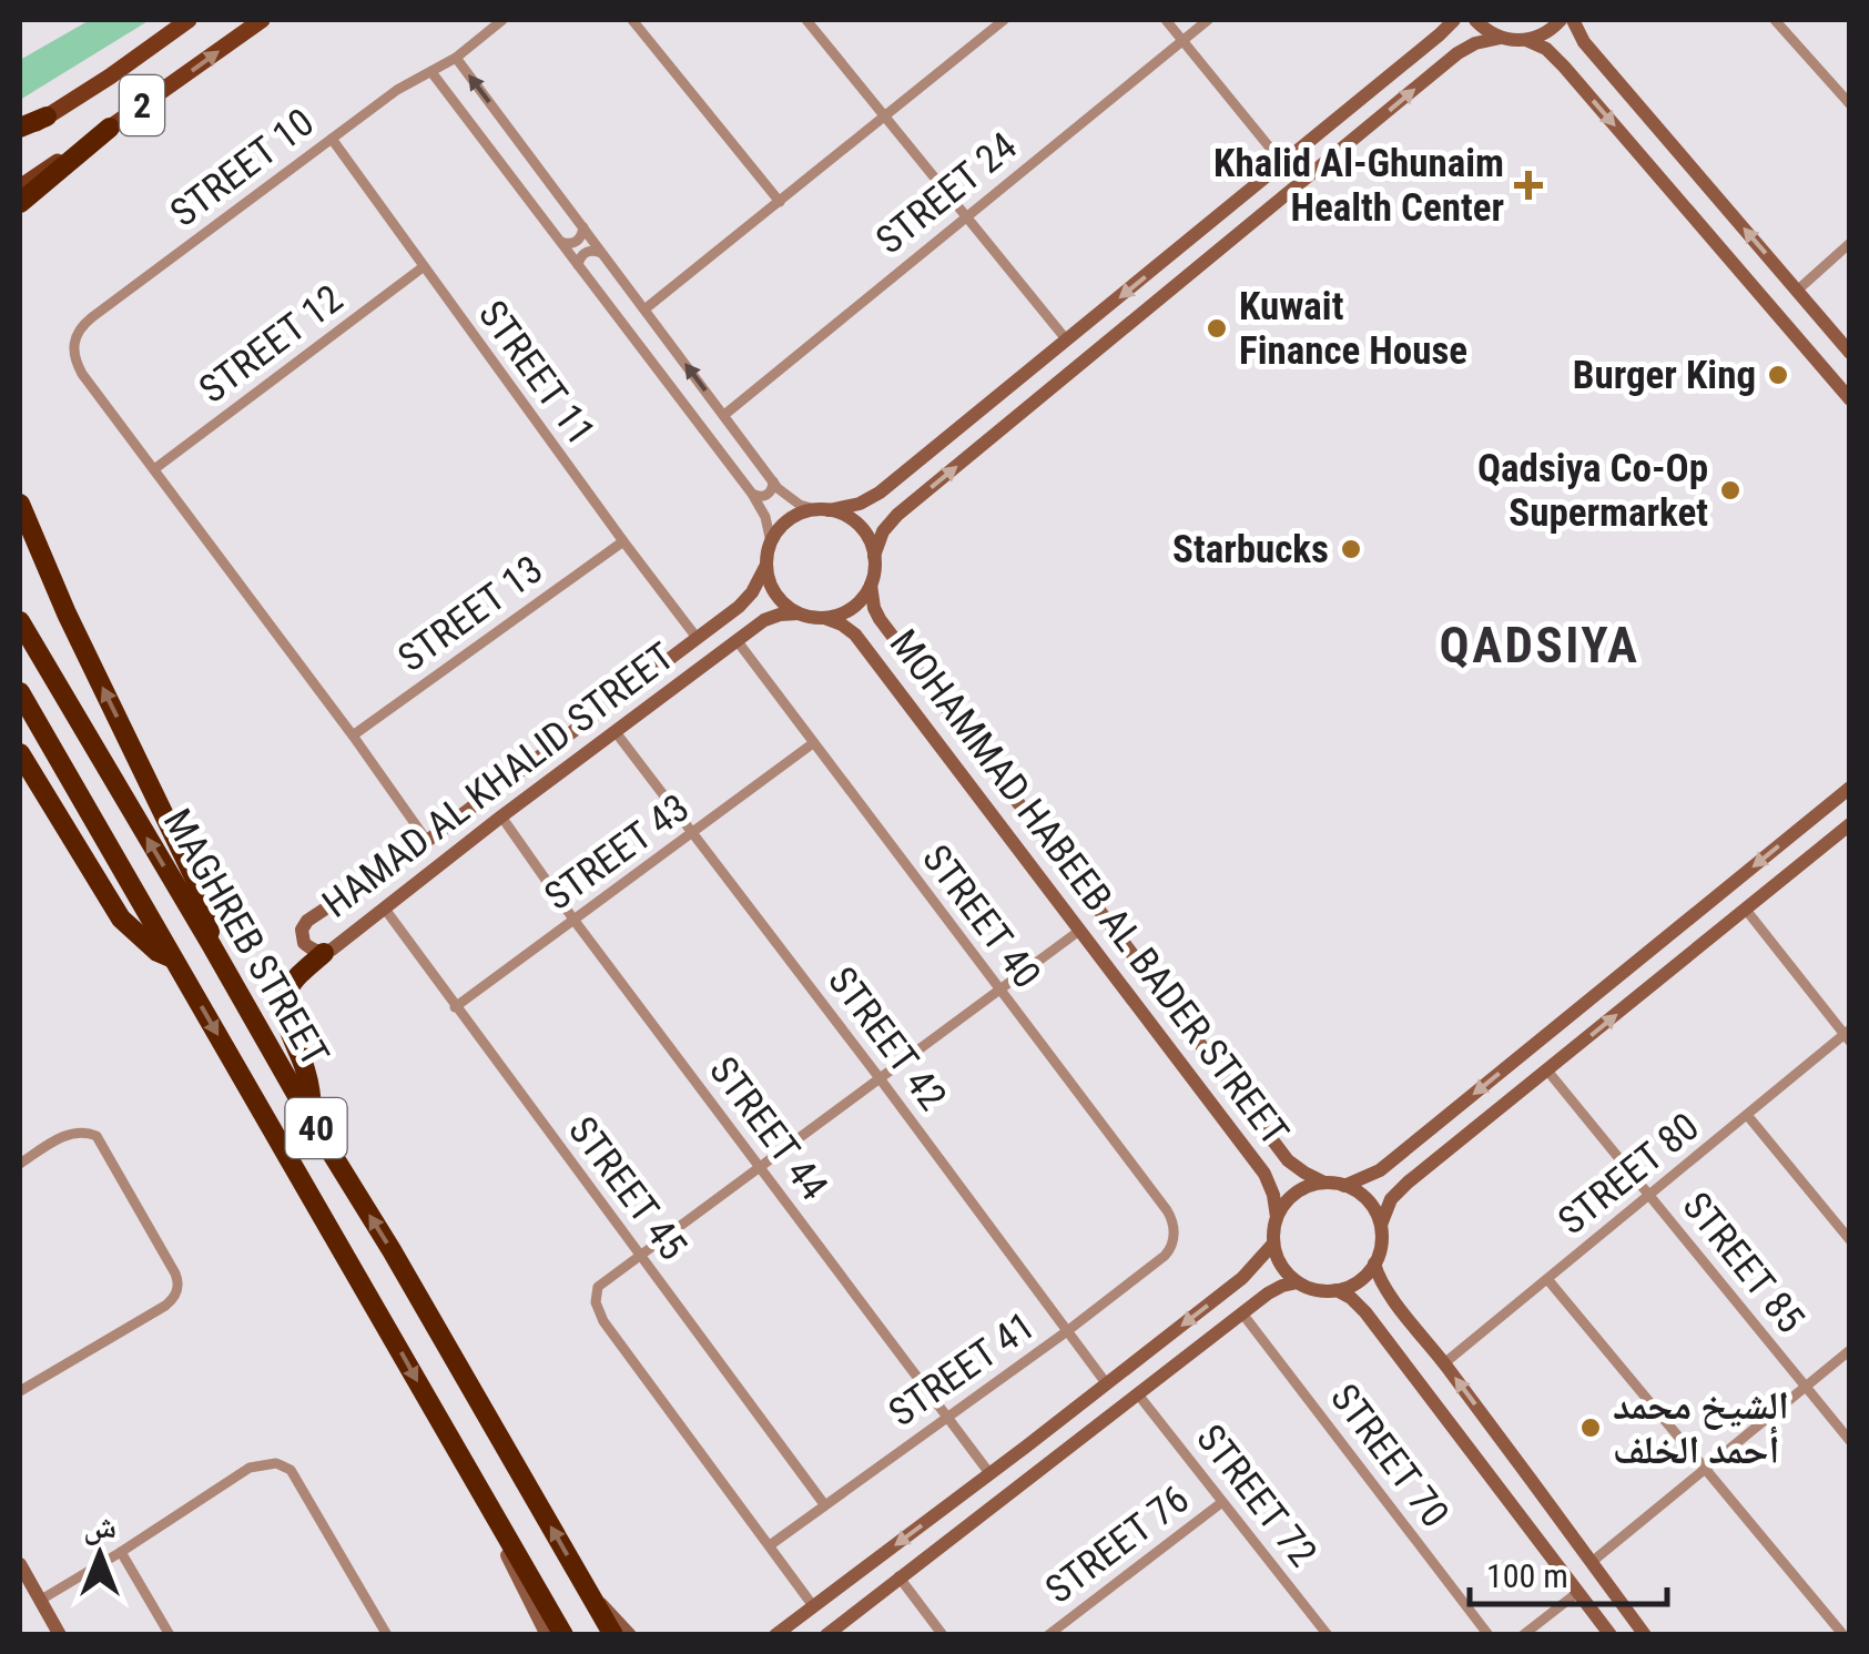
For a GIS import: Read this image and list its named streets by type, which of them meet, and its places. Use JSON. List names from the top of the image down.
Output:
{
  "streets": {
    "highway": ["MAGHREB STREET", "40"],
    "main road": ["2"],
    "street": [
      "STREET 10",
      "STREET 24",
      "STREET 12",
      "STREET 11",
      "STREET 13",
      "HAMAD AL KHALID STREET",
      "STREET 43",
      "MOHAMMAD HABEEB AL BADER STREET",
      "STREET 40",
      "STREET 42",
      "STREET 44",
      "STREET 80",
      "STREET 45",
      "STREET 85",
      "STREET 41",
      "STREET 70",
      "STREET 72",
      "STREET 76"
    ]
  },
  "crossings": [
    ["STREET 10", "STREET 12"],
    ["STREET 10", "STREET 11"],
    ["STREET 12", "STREET 11"],
    ["STREET 11", "STREET 13"],
    ["STREET 11", "HAMAD AL KHALID STREET"],
    ["HAMAD AL KHALID STREET", "MOHAMMAD HABEEB AL BADER STREET"],
    ["HAMAD AL KHALID STREET", "STREET 40"],
    ["HAMAD AL KHALID STREET", "STREET 42"],
    ["HAMAD AL KHALID STREET", "STREET 44"],
    ["HAMAD AL KHALID STREET", "STREET 45"],
    ["STREET 43", "STREET 40"],
    ["STREET 43", "STREET 42"],
    ["STREET 43", "STREET 44"],
    ["STREET 43", "STREET 45"],
    ["STREET 40", "STREET 41"],
    ["STREET 42", "STREET 41"],
    ["STREET 44", "STREET 41"],
    ["STREET 80", "STREET 85"],
    ["STREET 45", "STREET 41"],
    ["STREET 72", "STREET 76"]
  ],
  "districts": ["QADSIYA"],
  "places": {
    "health": ["Khalid Al-Ghunaim Health Center"],
    "other": [
      "Kuwait Finance House",
      "Burger King",
      "Qadsiya Co-Op Supermarket",
      "Starbucks",
      "الشيخ محمد أحمد الخلف"
    ]
  },
  "scale_bar": "100 m",
  "north": "top"
}
